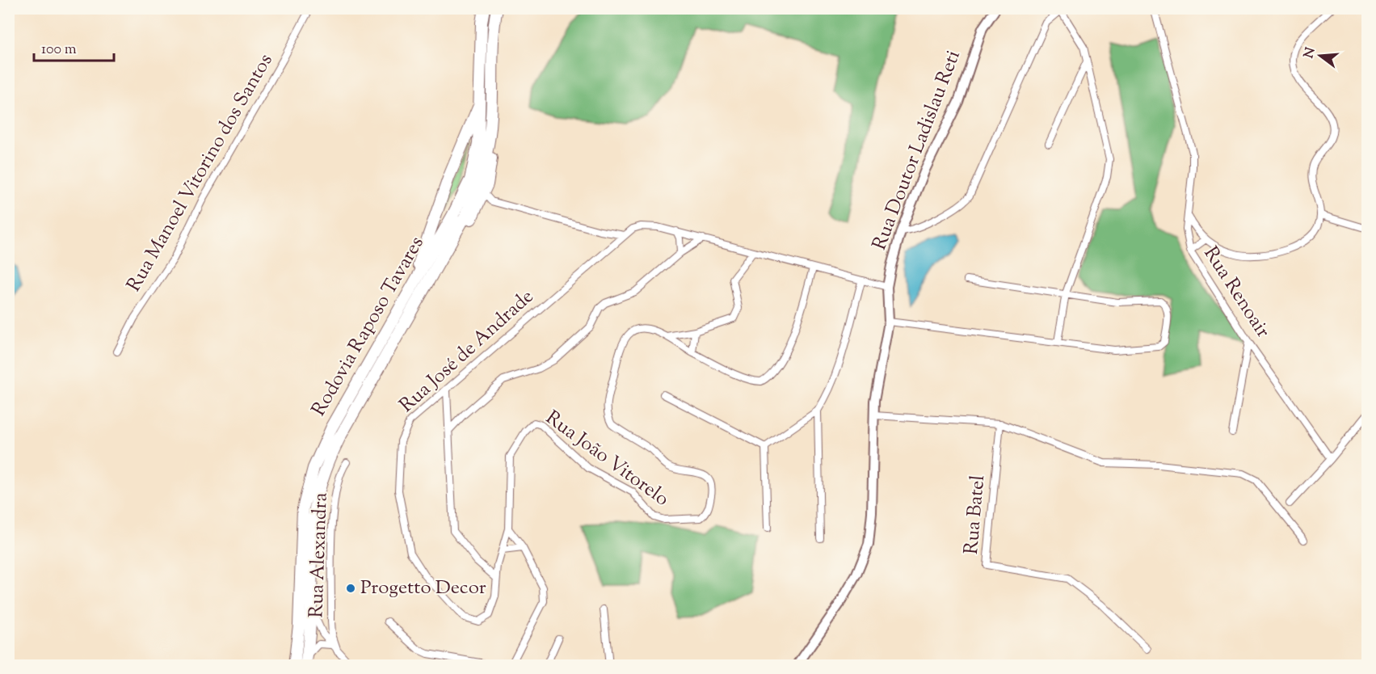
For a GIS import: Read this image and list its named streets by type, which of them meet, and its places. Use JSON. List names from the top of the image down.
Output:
{
  "streets": {
    "highway": ["Rodovia Raposo Tavares"],
    "street": [
      "Rua Doutor Ladislau Reti",
      "Rua Manoel Vitorino dos Santos",
      "Rua Renoair",
      "Rua José de Andrade",
      "Rua João Vitorelo",
      "Rua Batel",
      "Rua Alexandra"
    ]
  },
  "crossings": [
    ["Rua Doutor Ladislau Reti", "Rua José de Andrade"],
    ["Rua José de Andrade", "Rua João Vitorelo"]
  ],
  "places": ["Progetto Decor"],
  "scale_bar": "100 m",
  "north": "left"
}
